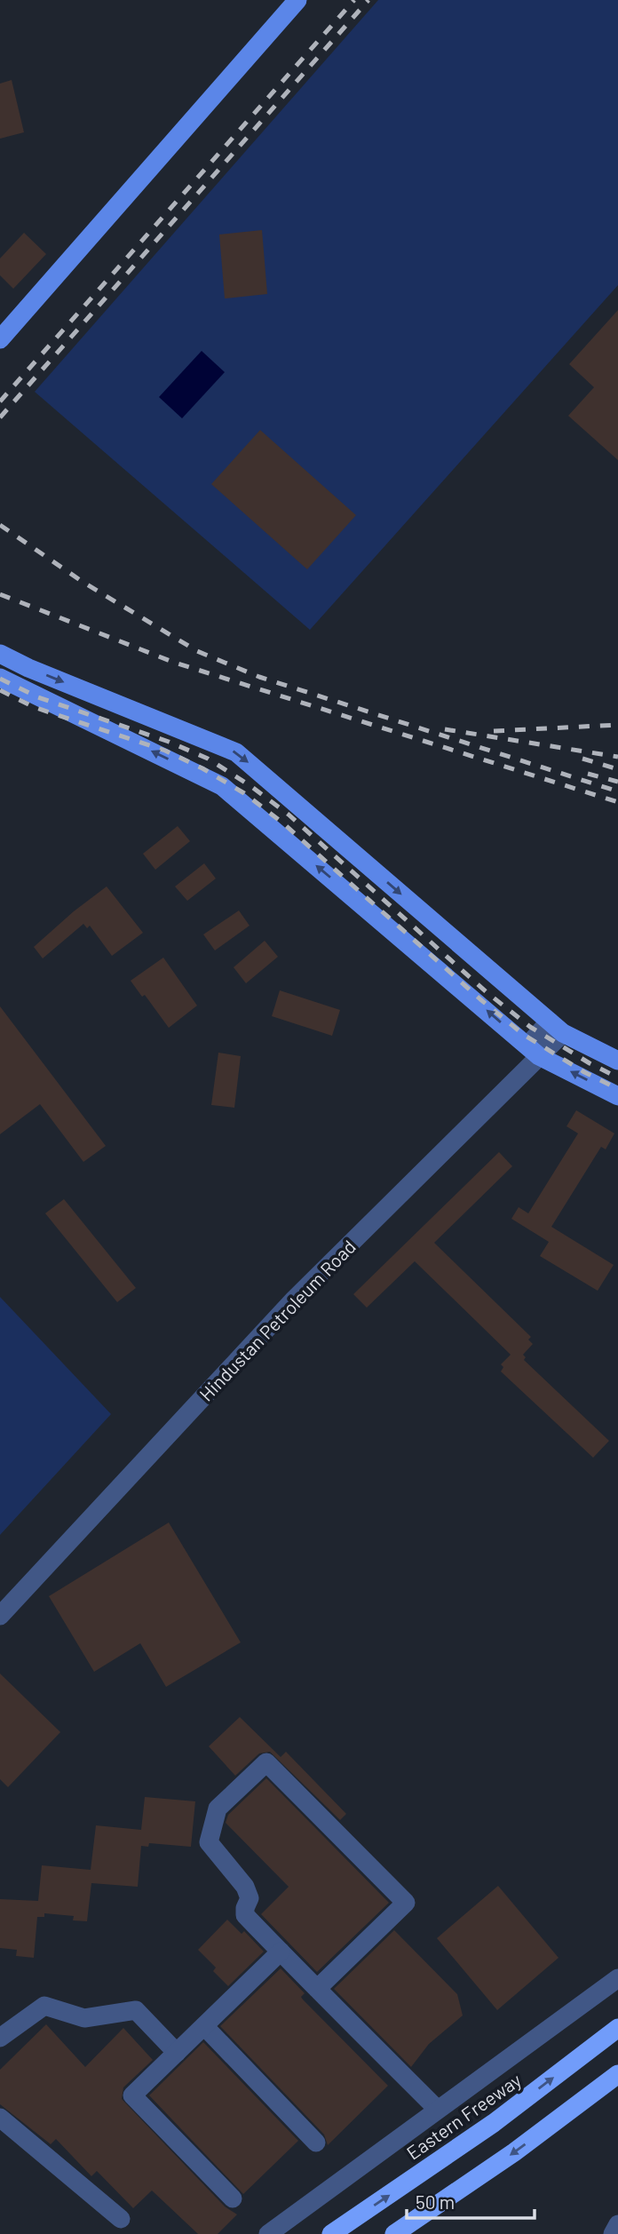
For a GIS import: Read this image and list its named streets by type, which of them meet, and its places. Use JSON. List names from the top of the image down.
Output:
{
  "streets": {
    "highway": ["Eastern Freeway"],
    "street": ["Hindustan Petroleum Road"]
  },
  "scale_bar": "50 m"
}
